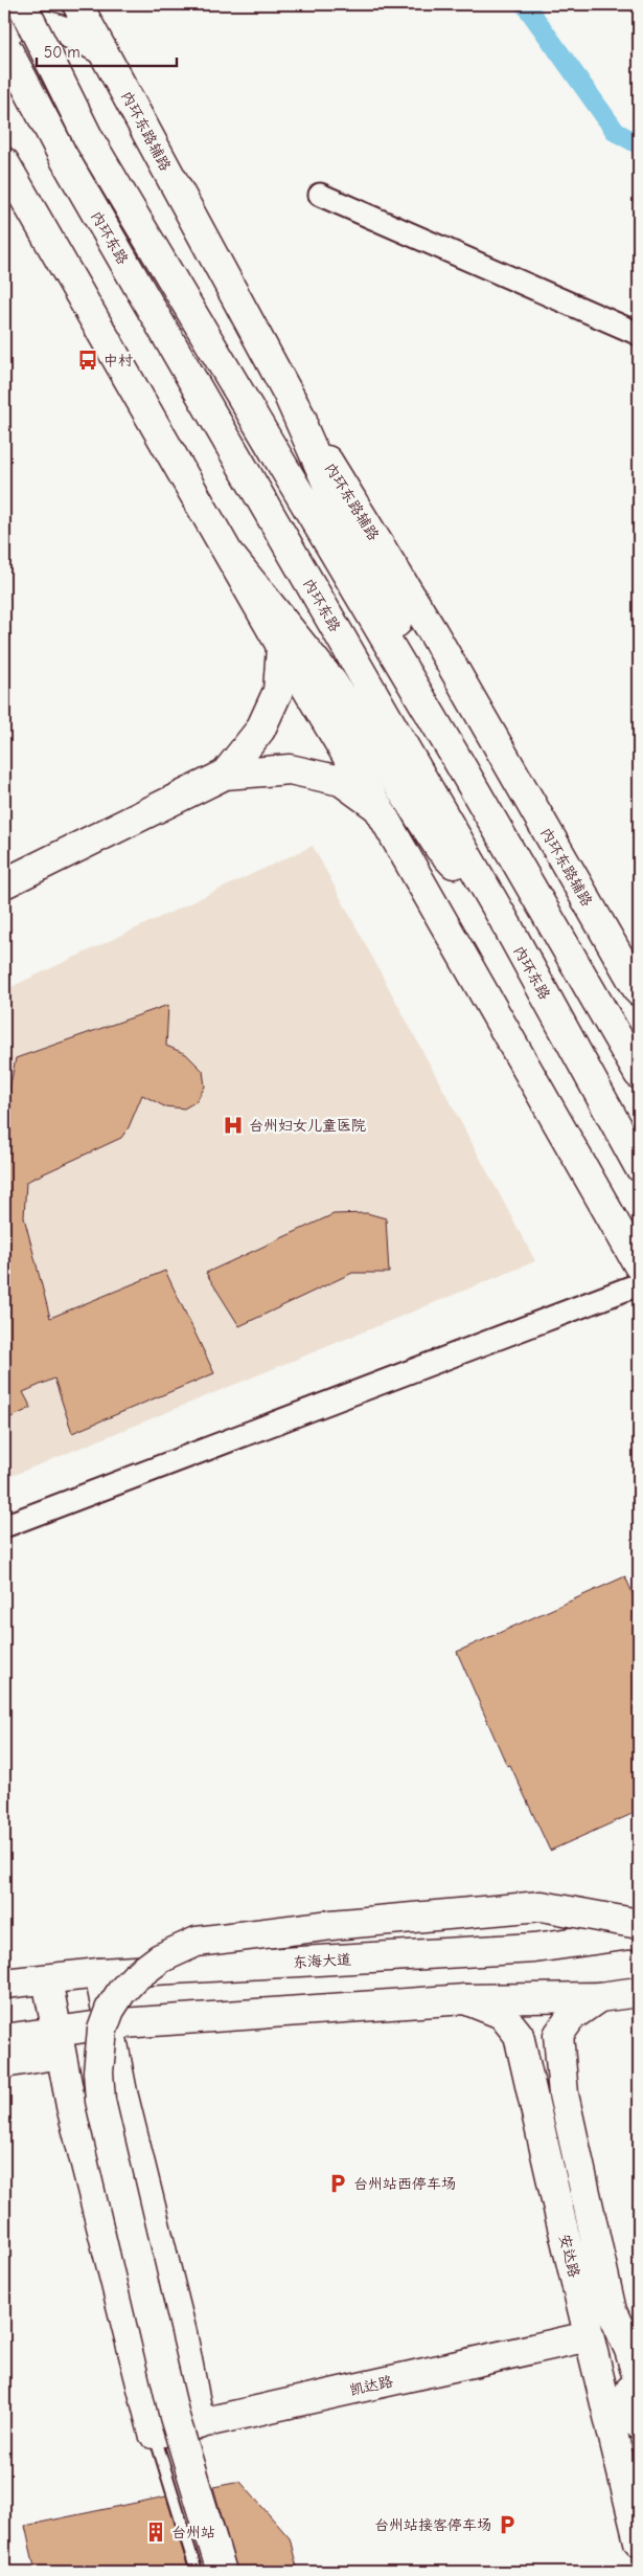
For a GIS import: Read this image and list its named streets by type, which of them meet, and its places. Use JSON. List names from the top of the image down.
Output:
{
  "streets": {
    "main road": [
      "内环东路辅路",
      "内环东路",
      "东海大道",
      "安达路",
      "凯达路"
    ]
  },
  "crossings": [
    ["安达路", "凯达路"]
  ],
  "places": {
    "bus stop": ["中村"],
    "hospital": ["台州妇女儿童医院"],
    "parking": ["台州站西停车场", "台州站接客停车场"],
    "building": ["台州站"]
  },
  "scale_bar": "50 m"
}
